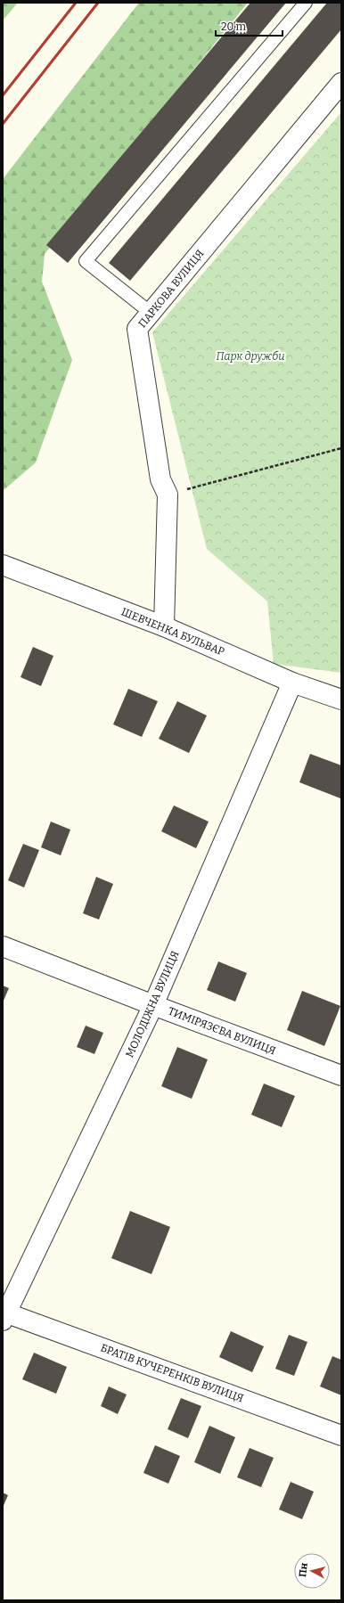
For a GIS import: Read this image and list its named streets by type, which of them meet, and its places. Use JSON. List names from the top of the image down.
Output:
{
  "streets": {
    "street": [
      "ПАРКОВА ВУЛИЦЯ",
      "ШЕВЧЕНКА БУЛЬВАР",
      "МОЛОДІЖНА ВУЛИЦЯ",
      "ТИМІРЯЗЄВА ВУЛИЦЯ",
      "БРАТІВ КУЧЕРЕНКІВ ВУЛИЦЯ"
    ]
  },
  "crossings": [
    ["ПАРКОВА ВУЛИЦЯ", "ШЕВЧЕНКА БУЛЬВАР"],
    ["ШЕВЧЕНКА БУЛЬВАР", "МОЛОДІЖНА ВУЛИЦЯ"],
    ["МОЛОДІЖНА ВУЛИЦЯ", "ТИМІРЯЗЄВА ВУЛИЦЯ"],
    ["МОЛОДІЖНА ВУЛИЦЯ", "БРАТІВ КУЧЕРЕНКІВ ВУЛИЦЯ"]
  ],
  "parks": ["Парк дружби"],
  "scale_bar": "20 m",
  "north": "left"
}
